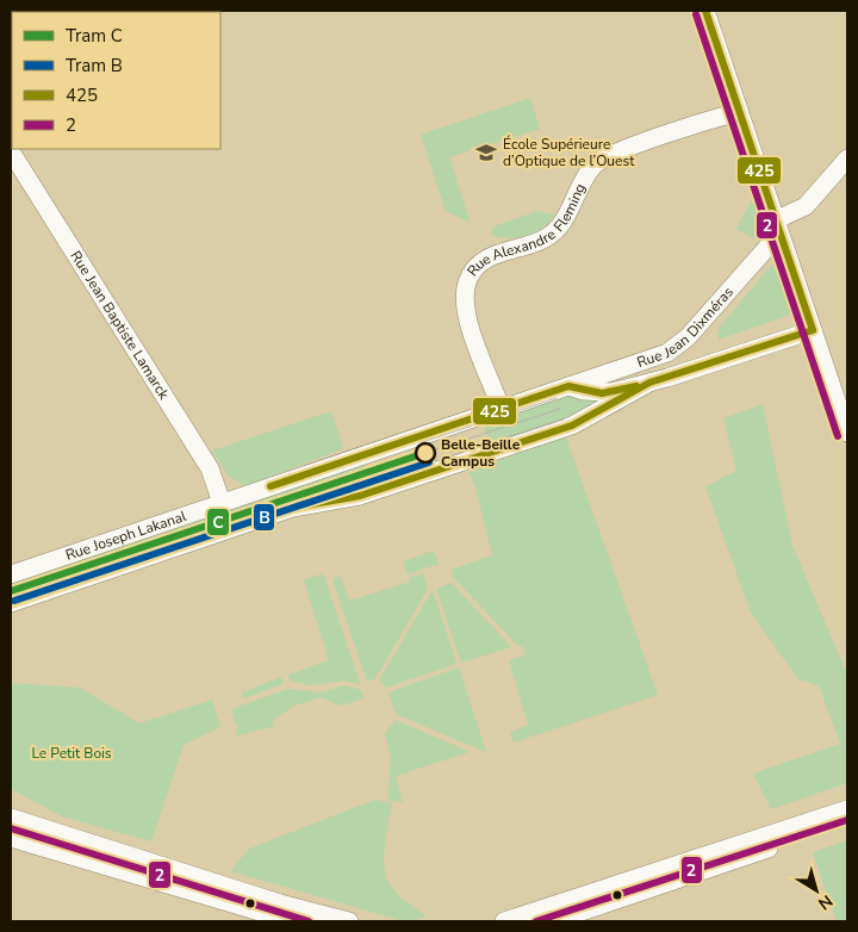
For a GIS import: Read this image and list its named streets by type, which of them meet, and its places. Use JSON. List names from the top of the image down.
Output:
{
  "streets": {
    "street": [
      "Rue Alexandre Fleming",
      "Rue Jean Dixméras",
      "Rue Jean Baptiste Lamarck",
      "Rue Joseph Lakanal"
    ]
  },
  "crossings": [
    ["Rue Alexandre Fleming", "Rue Joseph Lakanal"],
    ["Rue Jean Dixméras", "Rue Joseph Lakanal"],
    ["Rue Jean Baptiste Lamarck", "Rue Joseph Lakanal"]
  ],
  "parks": ["Le Petit Bois"],
  "places": {
    "school or university": ["École Supérieure d’Optique de l’Ouest"],
    "other": ["Belle-Beille Campus"]
  },
  "lines": [
    "transit line 425",
    "transit line 2",
    "tram line C",
    "tram line B"
  ],
  "legend": [
    "Tram C",
    "Tram B",
    "425",
    "2"
  ],
  "north": "bottom right"
}
